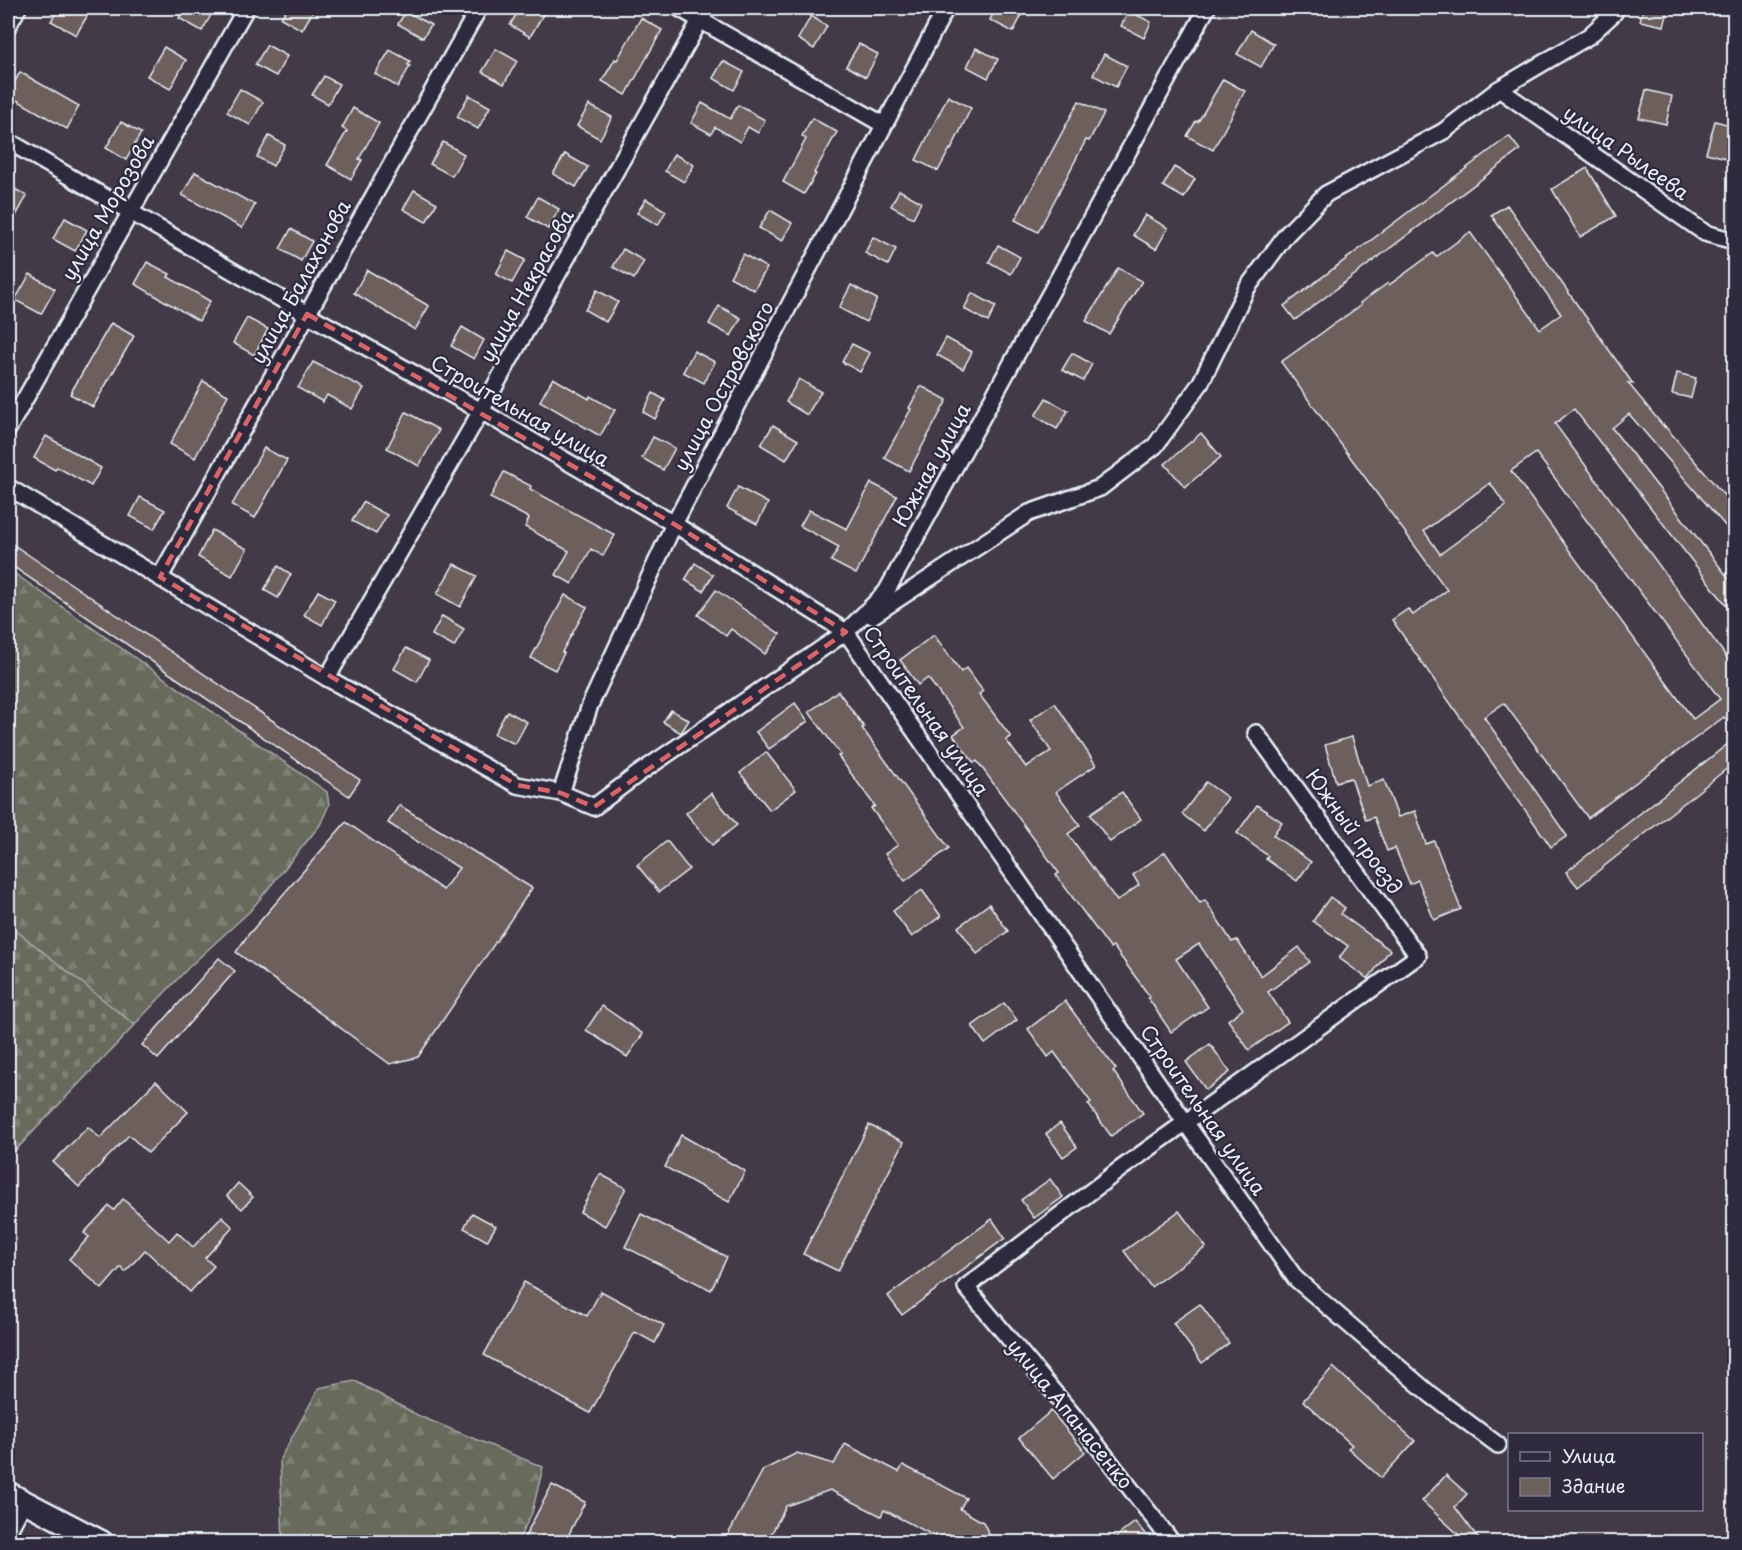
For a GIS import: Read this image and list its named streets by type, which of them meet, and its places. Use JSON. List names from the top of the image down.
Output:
{
  "streets": {
    "street": [
      "улица Рылеева",
      "улица Морозова",
      "улица Балахонова",
      "улица Некрасова",
      "улица Островского",
      "Строительная улица",
      "Южная улица",
      "Южный проезд",
      "улица Апанасенко"
    ]
  },
  "crossings": [
    ["улица Морозова", "Строительная улица"],
    ["улица Балахонова", "Строительная улица"],
    ["улица Некрасова", "Строительная улица"],
    ["улица Островского", "Строительная улица"],
    ["улица Островского", "Южная улица"],
    ["Строительная улица", "Южная улица"],
    ["Строительная улица", "Южный проезд"],
    ["Строительная улица", "улица Апанасенко"],
    ["Южный проезд", "улица Апанасенко"]
  ],
  "legend": ["Улица", "Здание"]
}
